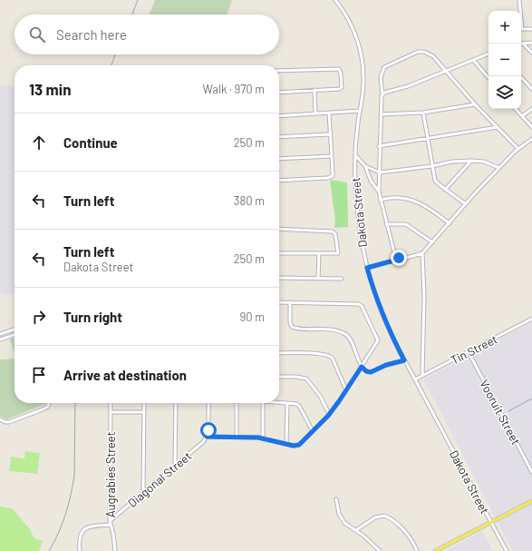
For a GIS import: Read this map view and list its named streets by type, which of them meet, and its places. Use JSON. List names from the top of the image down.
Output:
{
  "streets": {
    "street": [
      "Dakota Street",
      "Tin Street",
      "Vooruit Street",
      "Augrabies Street",
      "Diagonal Street"
    ]
  },
  "crossings": [
    ["Dakota Street", "Tin Street"],
    ["Tin Street", "Vooruit Street"],
    ["Augrabies Street", "Diagonal Street"]
  ],
  "page": {
    "map_buttons": ["+", "−"],
    "search": "Search here",
    "heading": ["13 min", "Walk · 970 m"],
    "list": [
      ["Continue", "250 m"],
      ["Turn left", "380 m"],
      ["Turn left", "Dakota Street", "250 m"],
      ["Turn right", "90 m"],
      "Arrive at destination"
    ]
  }
}
